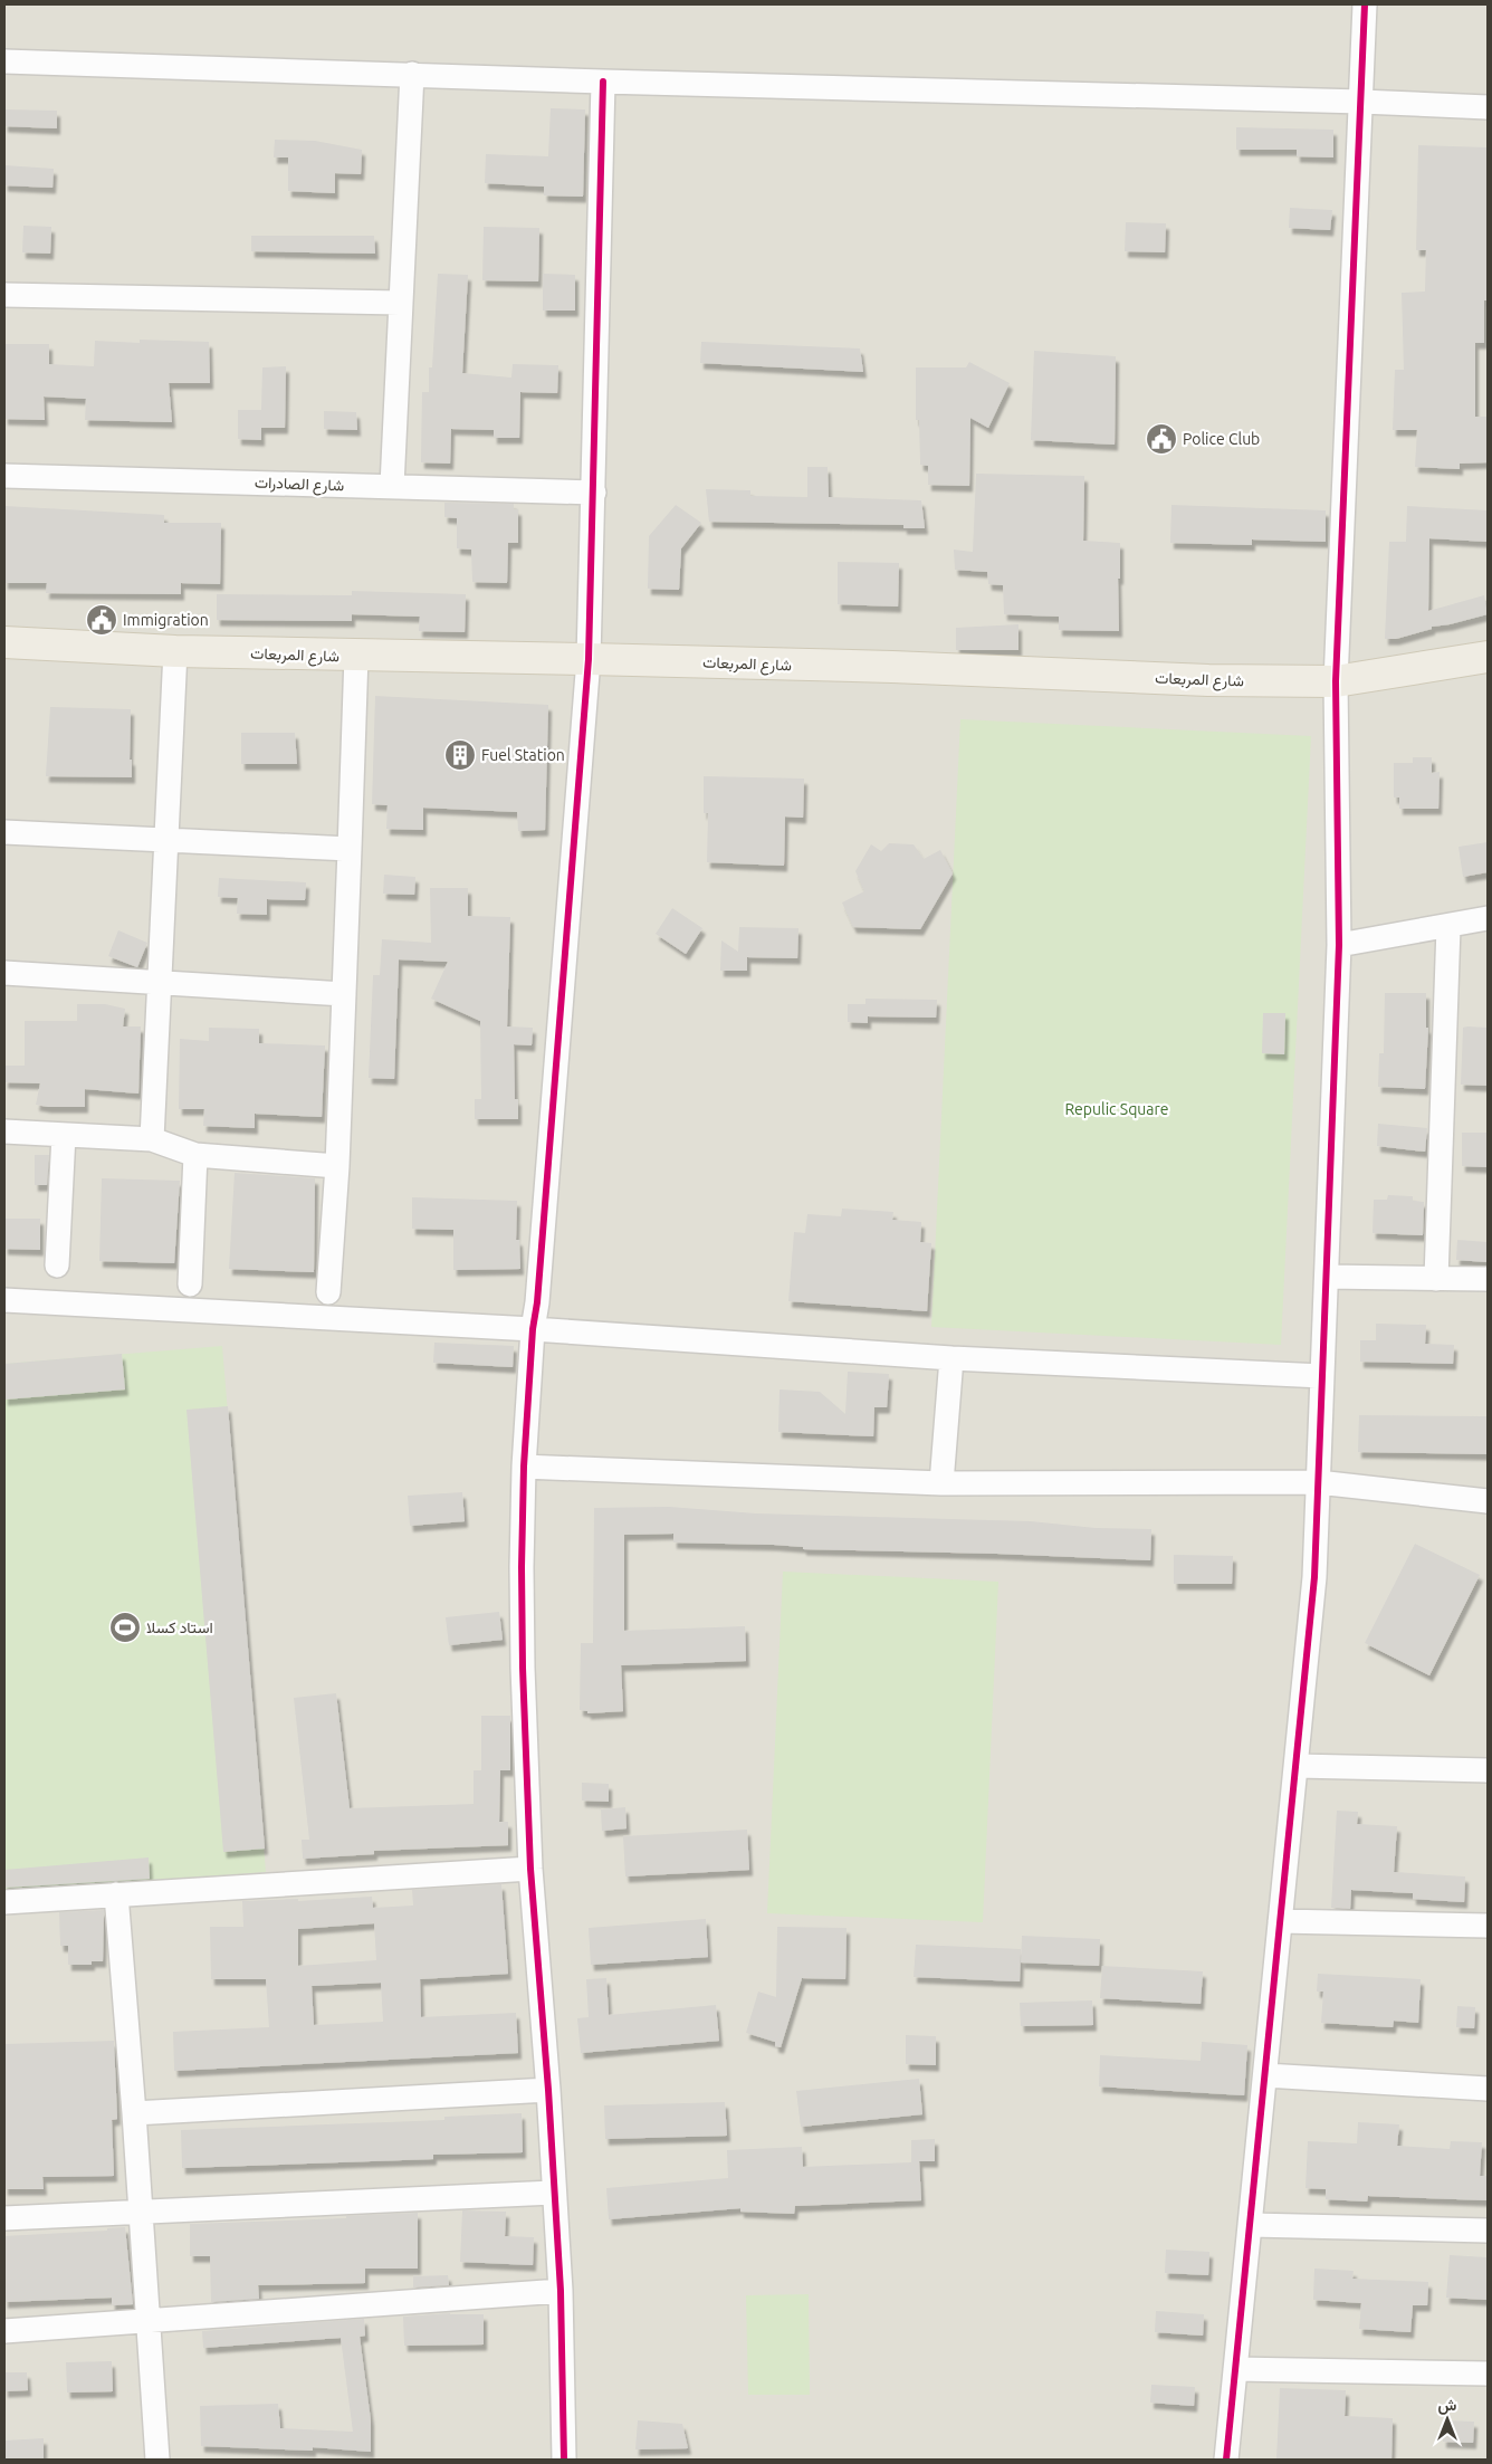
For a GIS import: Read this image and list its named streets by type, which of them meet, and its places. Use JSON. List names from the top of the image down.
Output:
{
  "streets": {
    "main road": ["شارع المربعات"],
    "street": ["شارع الصادرات"]
  },
  "parks": ["Repulic Square"],
  "places": {
    "public building": ["Police Club", "Immigration"],
    "building": ["Fuel Station"],
    "sports": ["استاد كسلا"]
  },
  "north": "top"
}
